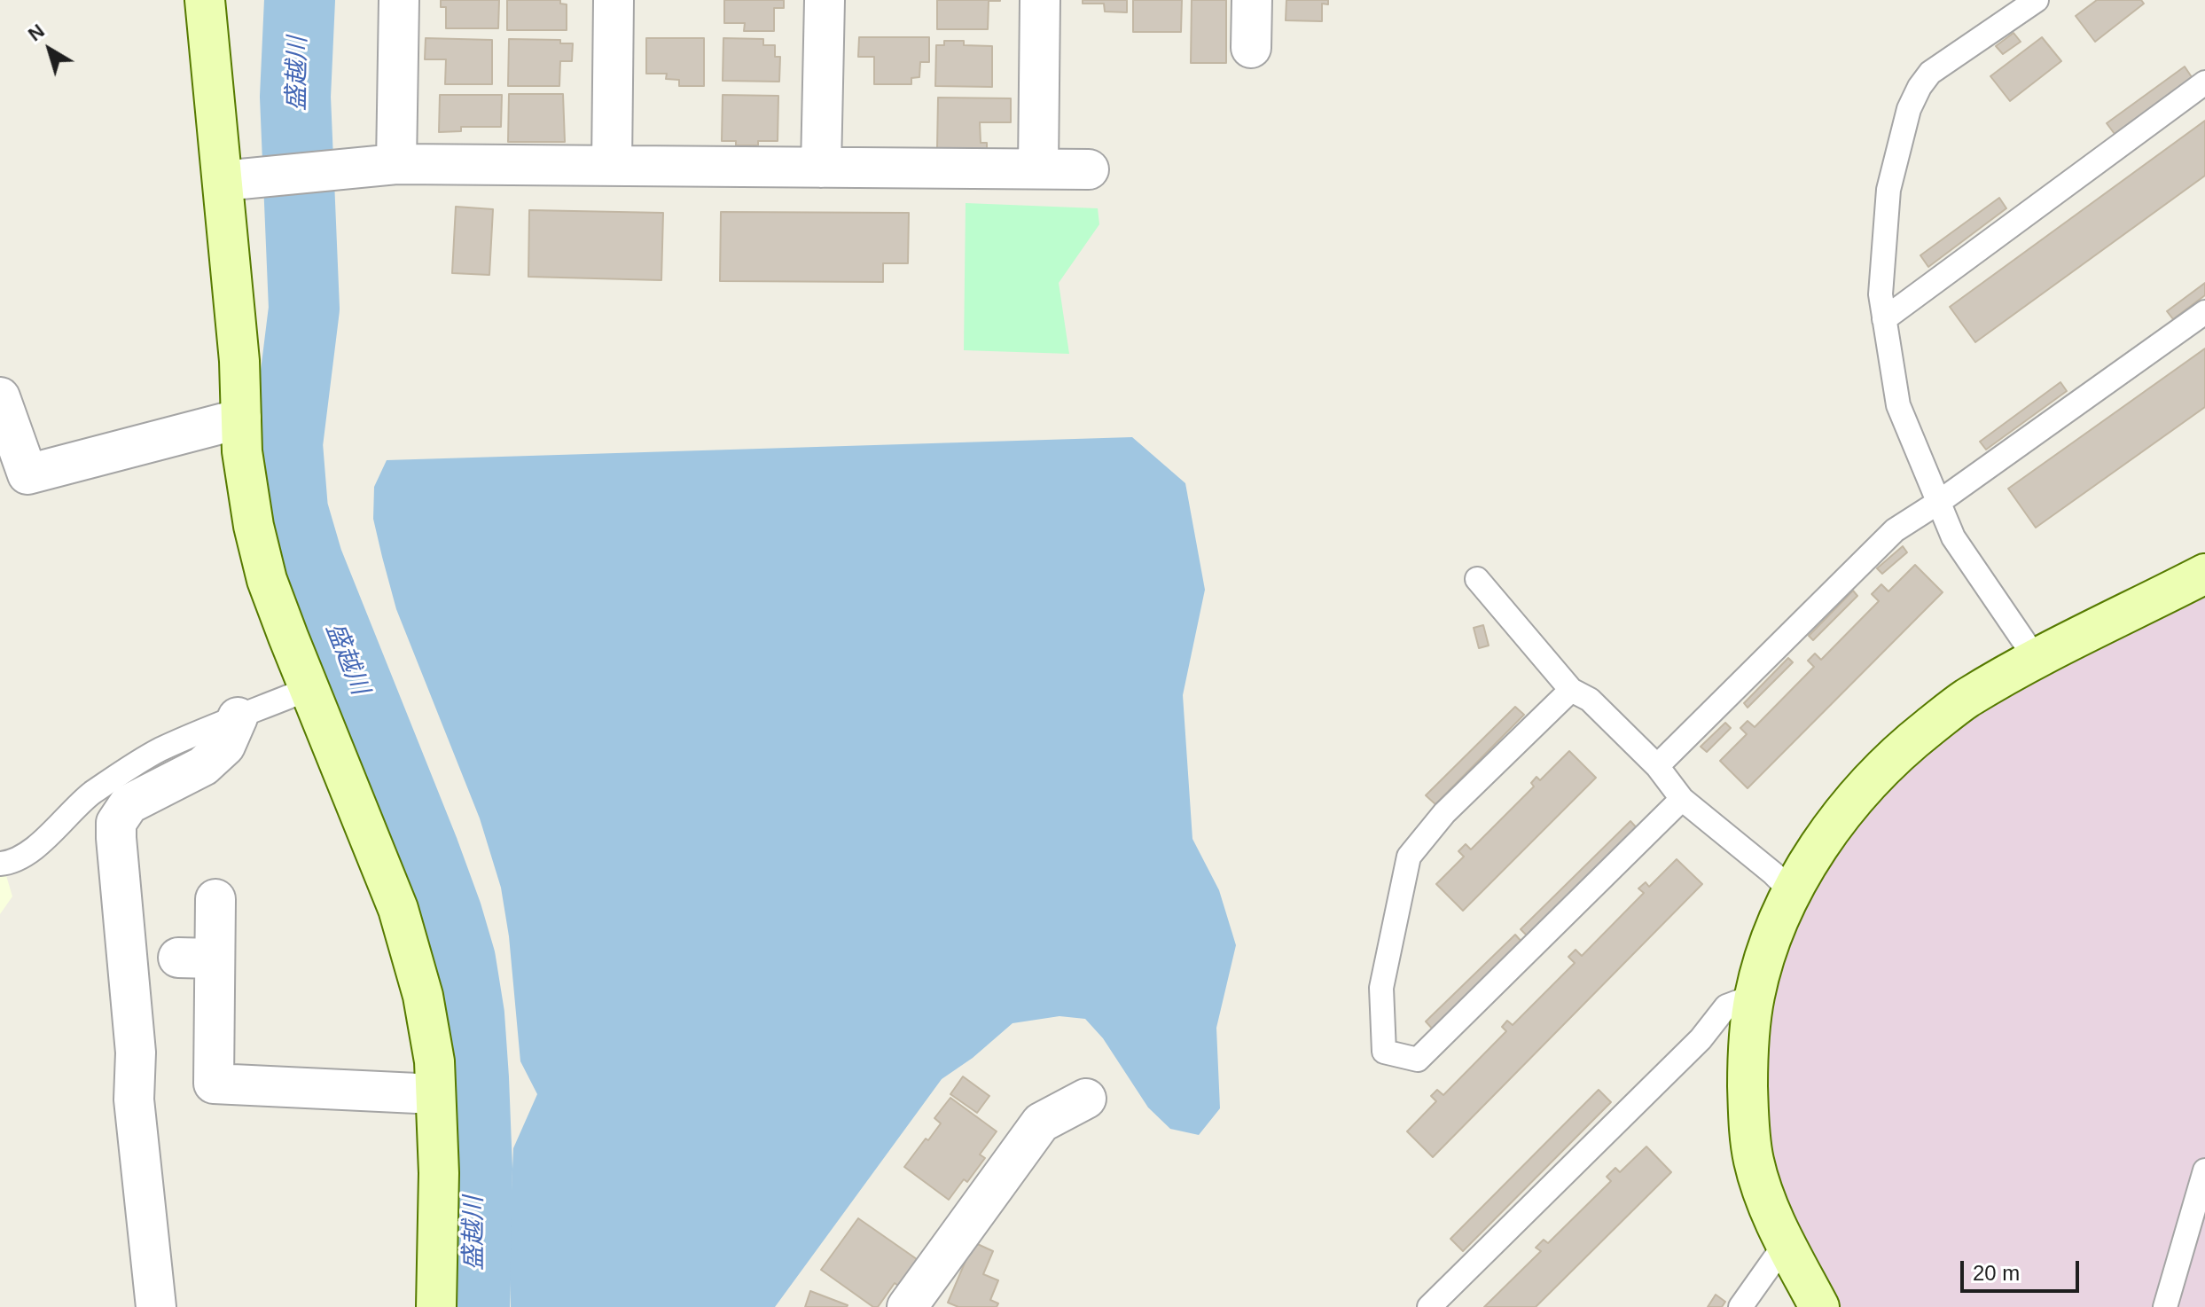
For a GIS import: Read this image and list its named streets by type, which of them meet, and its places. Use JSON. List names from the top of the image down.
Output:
{
  "water": ["盛越川"],
  "scale_bar": "20 m",
  "north": "top left"
}
